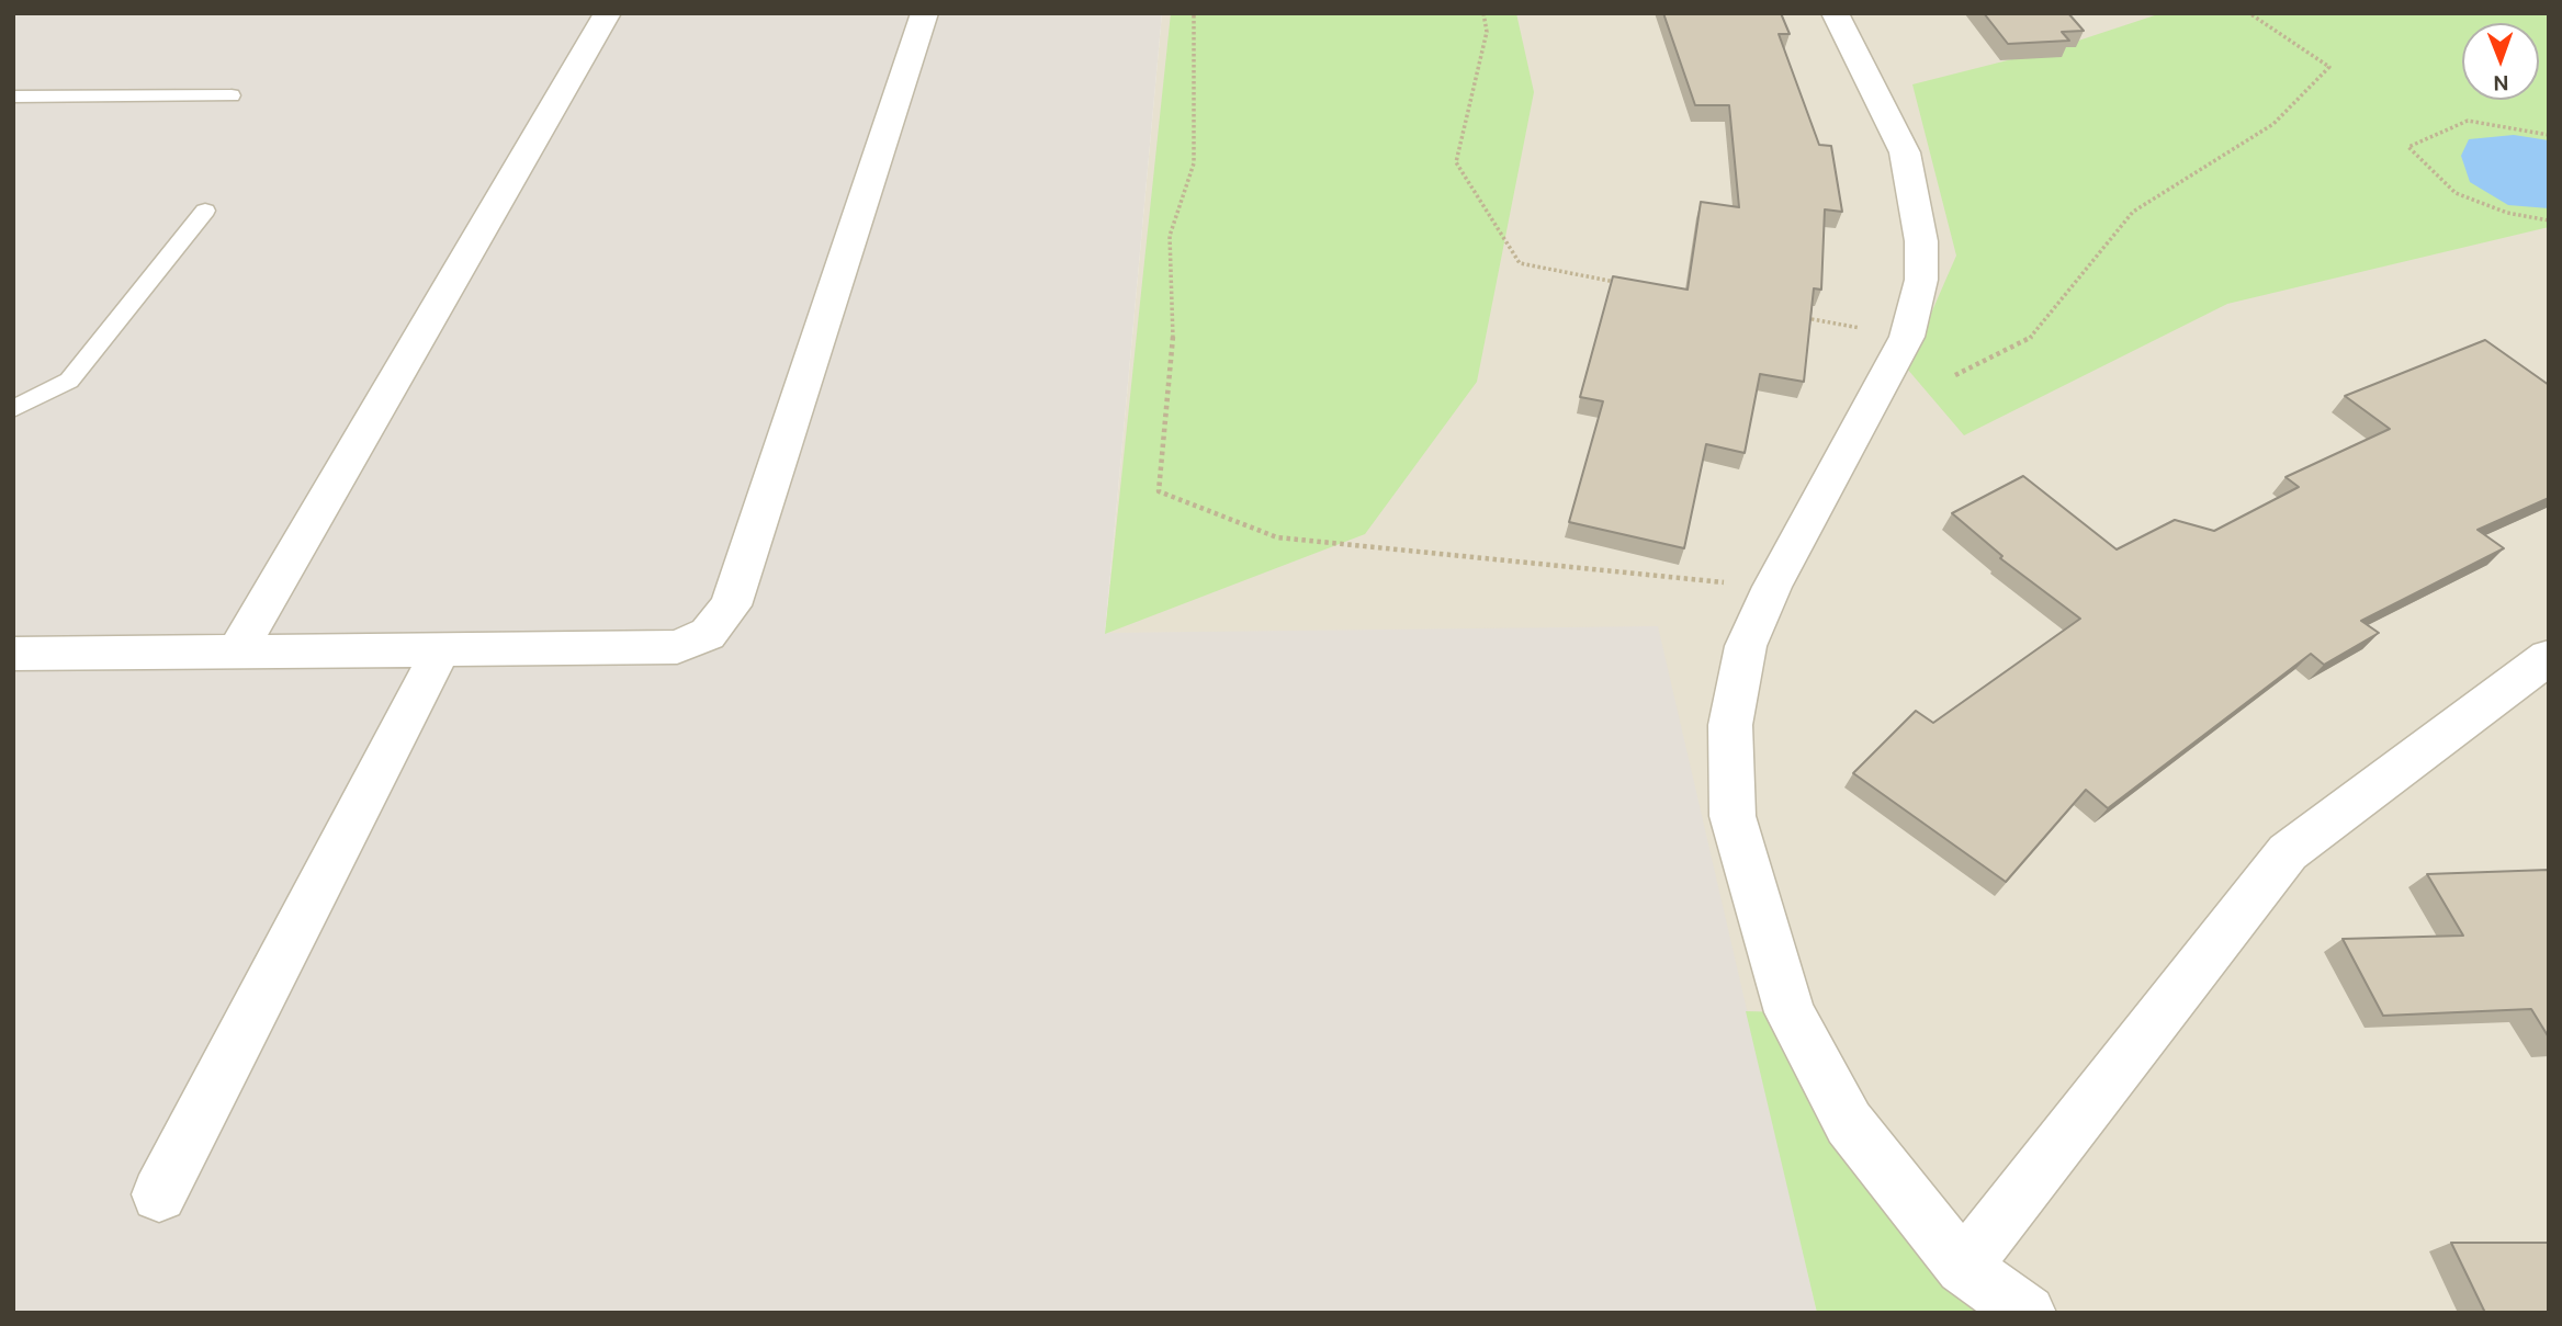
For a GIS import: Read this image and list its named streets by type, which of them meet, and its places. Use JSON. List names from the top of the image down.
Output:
{
  "north": "bottom"
}
